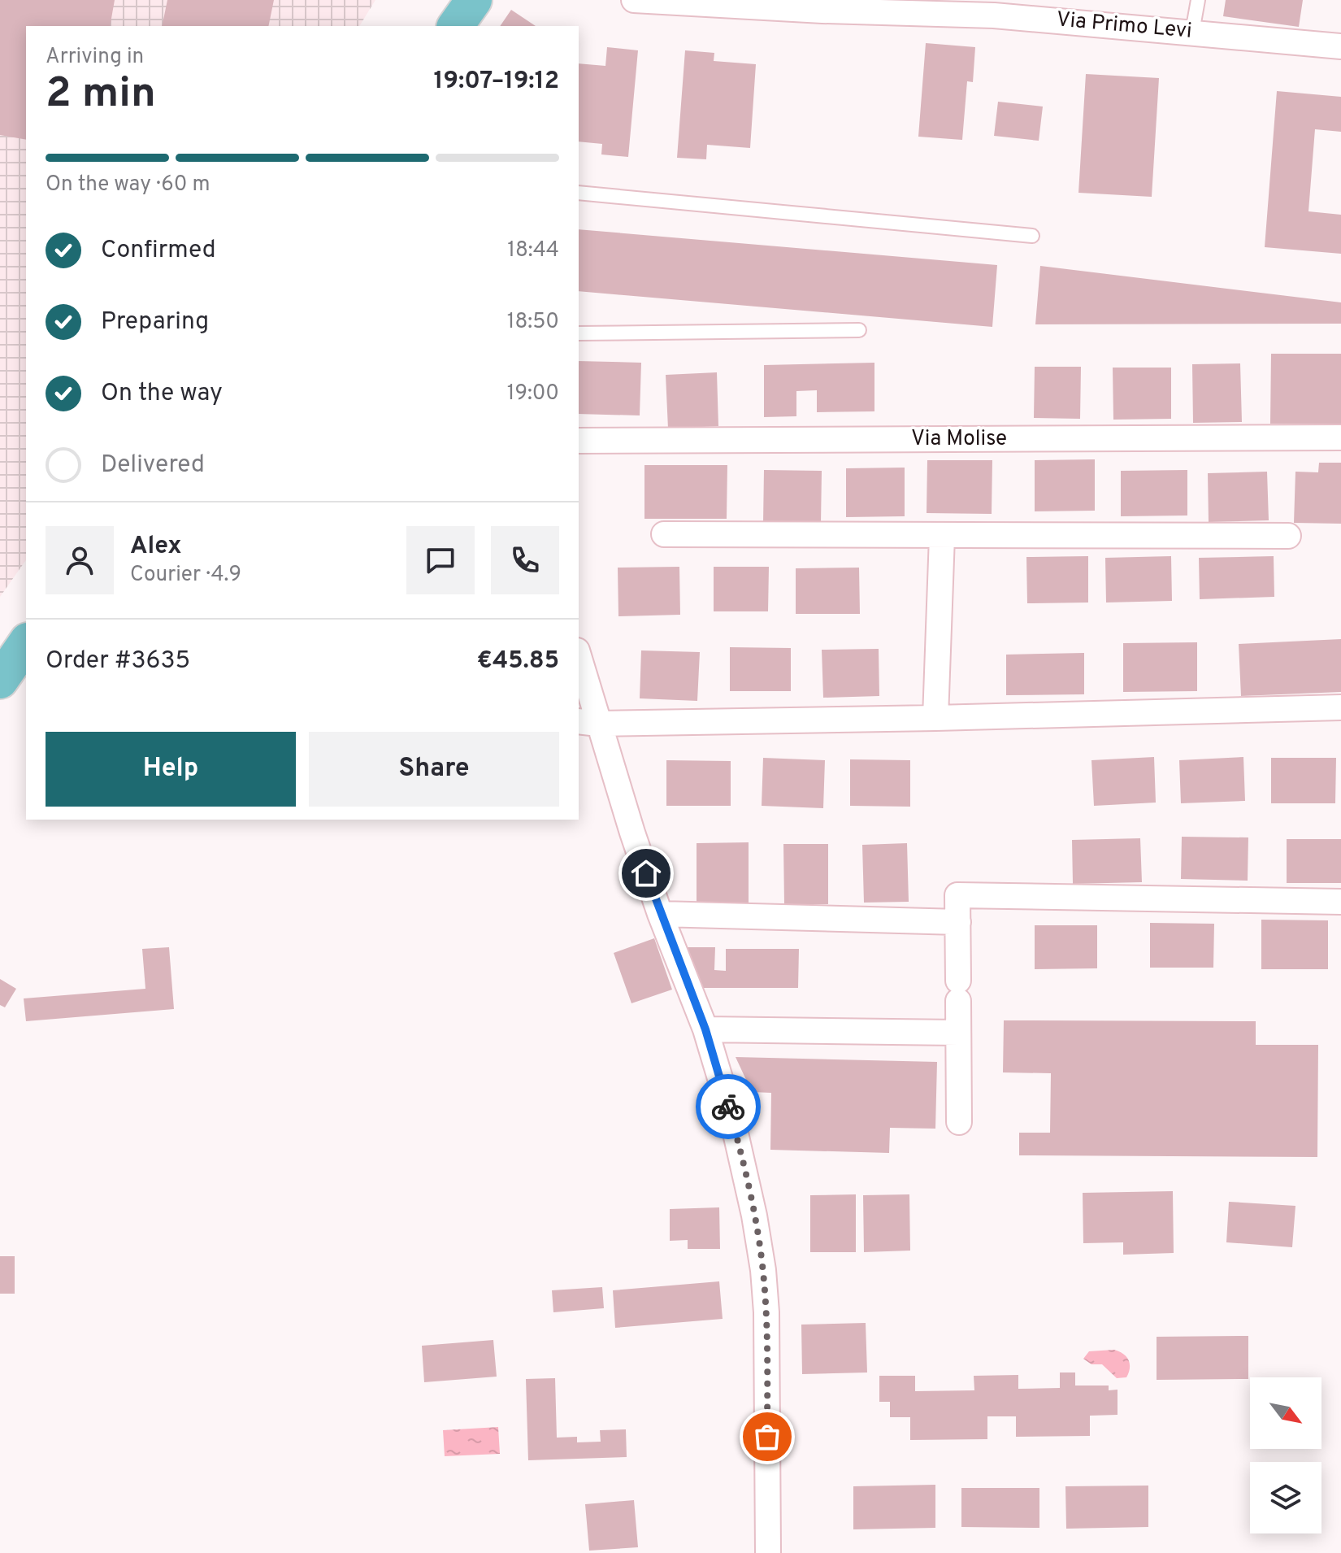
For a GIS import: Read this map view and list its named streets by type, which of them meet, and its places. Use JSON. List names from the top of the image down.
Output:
{
  "streets": {
    "street": ["Via Primo Levi", "Via Molise"]
  },
  "north": "bottom right",
  "page": {
    "heading": ["2 min", "Arriving in", "19:07–19:12"],
    "panel": [
      "Alex",
      "Courier · 4.9",
      "Order #3635",
      "€45.85"
    ],
    "bar": "On the way · 60 m",
    "list": [
      ["Confirmed", "18:44"],
      ["Preparing", "18:50"],
      ["On the way", "19:00"],
      "Delivered"
    ],
    "buttons": ["Help", "Share"]
  }
}
